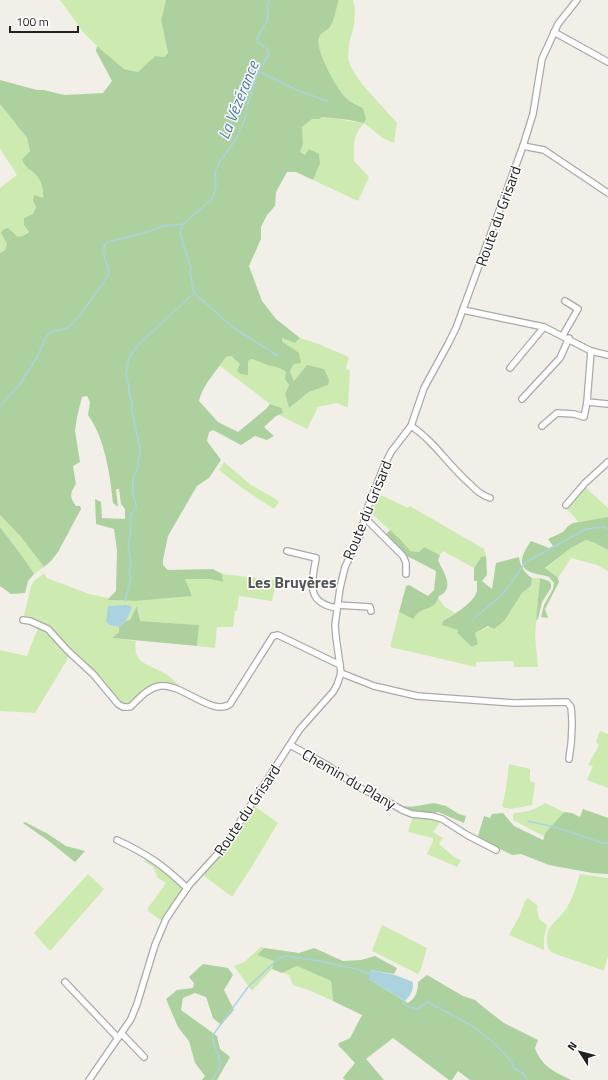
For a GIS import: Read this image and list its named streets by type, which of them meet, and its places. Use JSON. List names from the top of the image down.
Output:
{
  "streets": {
    "street": ["Route du Grisard", "Chemin du Plany"]
  },
  "crossings": [
    ["Route du Grisard", "Chemin du Plany"]
  ],
  "districts": ["Les Bruyères"],
  "water": ["La Vézérance"],
  "scale_bar": "100 m",
  "north": "top left"
}
